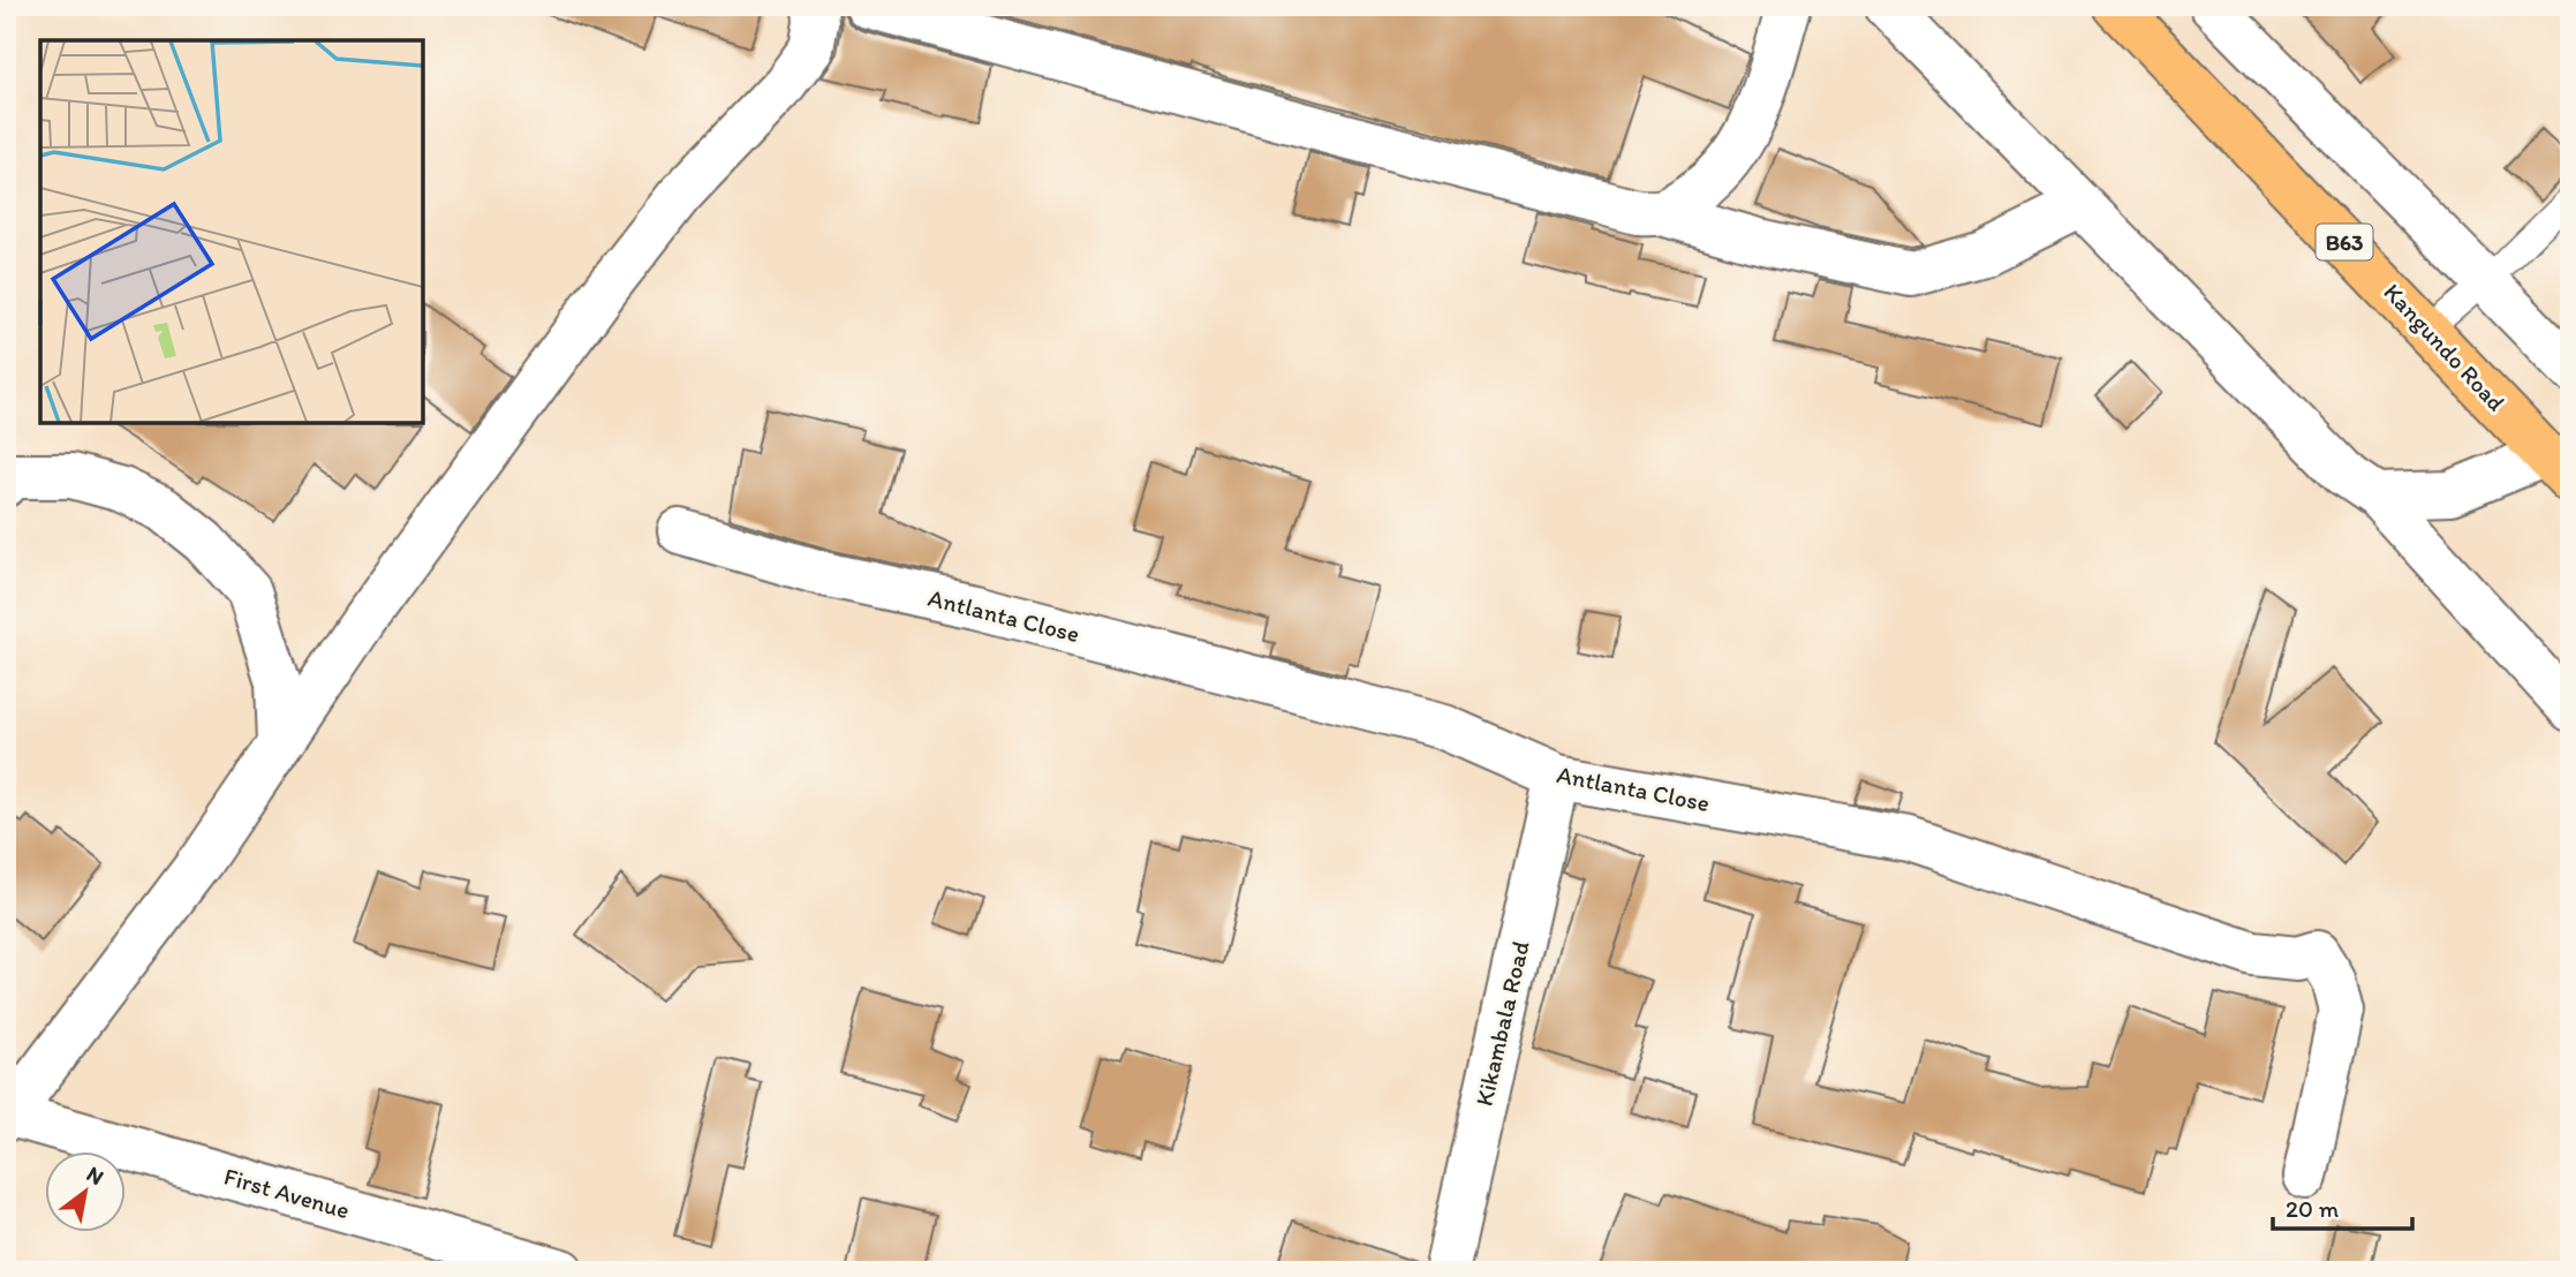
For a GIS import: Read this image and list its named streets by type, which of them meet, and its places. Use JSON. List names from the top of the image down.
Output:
{
  "streets": {
    "highway": ["B63", "Kangundo Road"],
    "street": ["Antlanta Close", "Kikambala Road", "First Avenue"]
  },
  "crossings": [
    ["Antlanta Close", "Kikambala Road"]
  ],
  "scale_bar": "20 m",
  "north": "top right"
}
